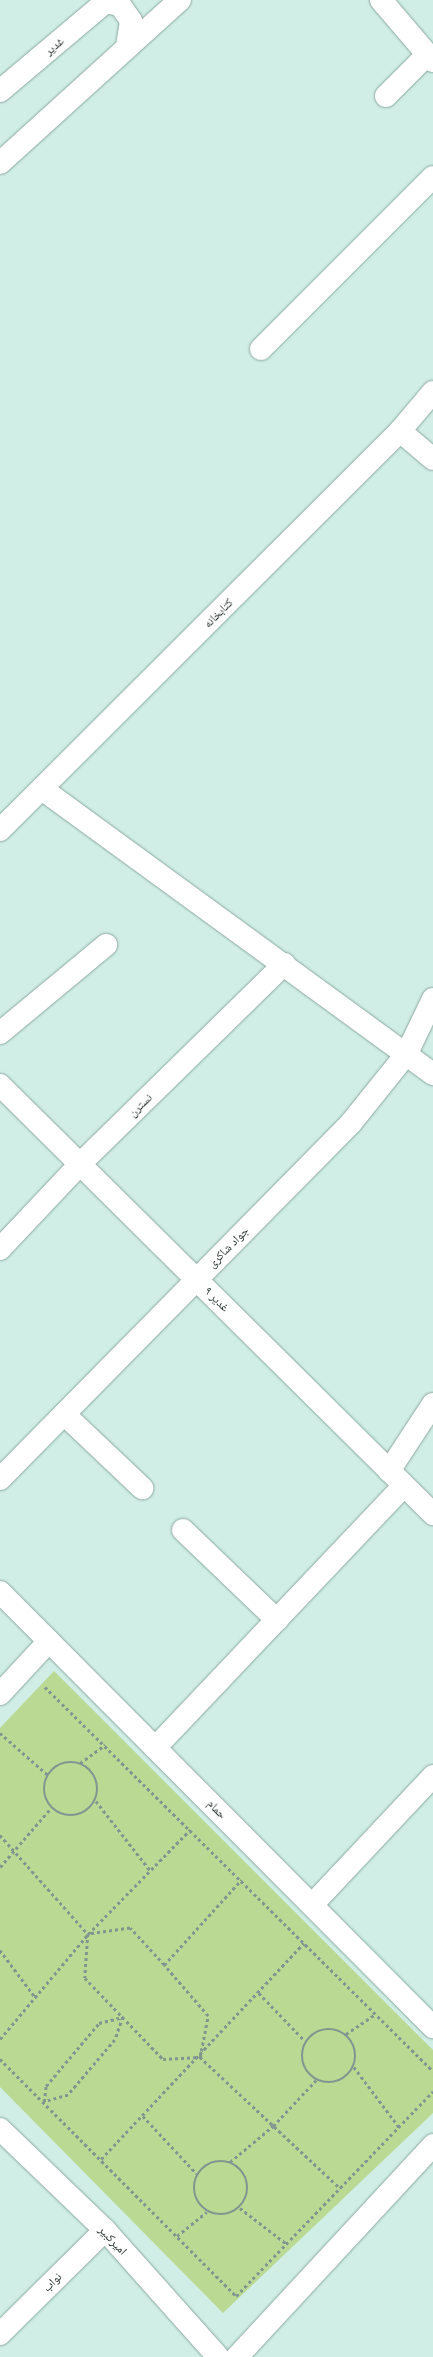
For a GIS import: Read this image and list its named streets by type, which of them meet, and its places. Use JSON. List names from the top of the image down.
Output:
{
  "streets": {
    "street": [
      "غدیر",
      "کتابخانه",
      "نسترن",
      "جواد شاکری",
      "غدیر ۹",
      "حمام",
      "امیرکبیر",
      "نواب"
    ]
  },
  "crossings": [
    ["نسترن", "غدیر ۹"],
    ["جواد شاکری", "غدیر ۹"],
    ["امیرکبیر", "نواب"]
  ]
}
